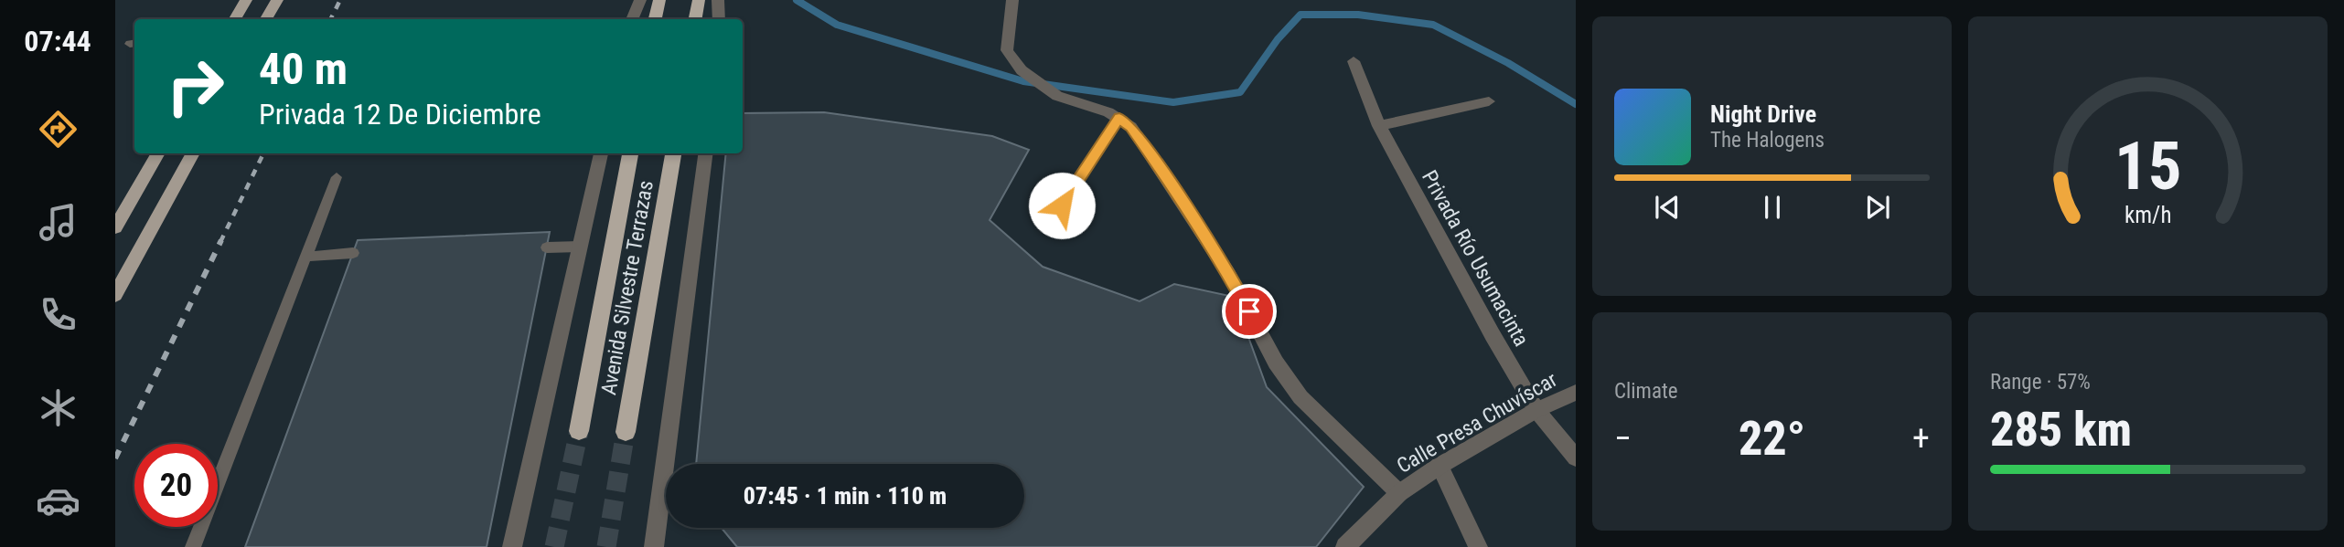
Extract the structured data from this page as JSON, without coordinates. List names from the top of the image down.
{
  "streets": {
    "highway": ["Avenida Silvestre Terrazas"],
    "street": ["Privada Río Usumacinta", "Calle Presa Chuvíscar"]
  },
  "crossings": [
    ["Privada Río Usumacinta", "Calle Presa Chuvíscar"]
  ],
  "page": {
    "tabs": "07:44",
    "turn": ["40 m", "Privada 12 De Diciembre"],
    "song": ["Night Drive", "The Halogens"],
    "tile": [
      "Climate",
      ["Range · 57%", "285 km"]
    ],
    "heat": ["−", "22°", "+"],
    "limit": "20",
    "trip": "07:45 · 1 min · 110 m",
    "gauge": ["15", "km/h"]
  }
}
